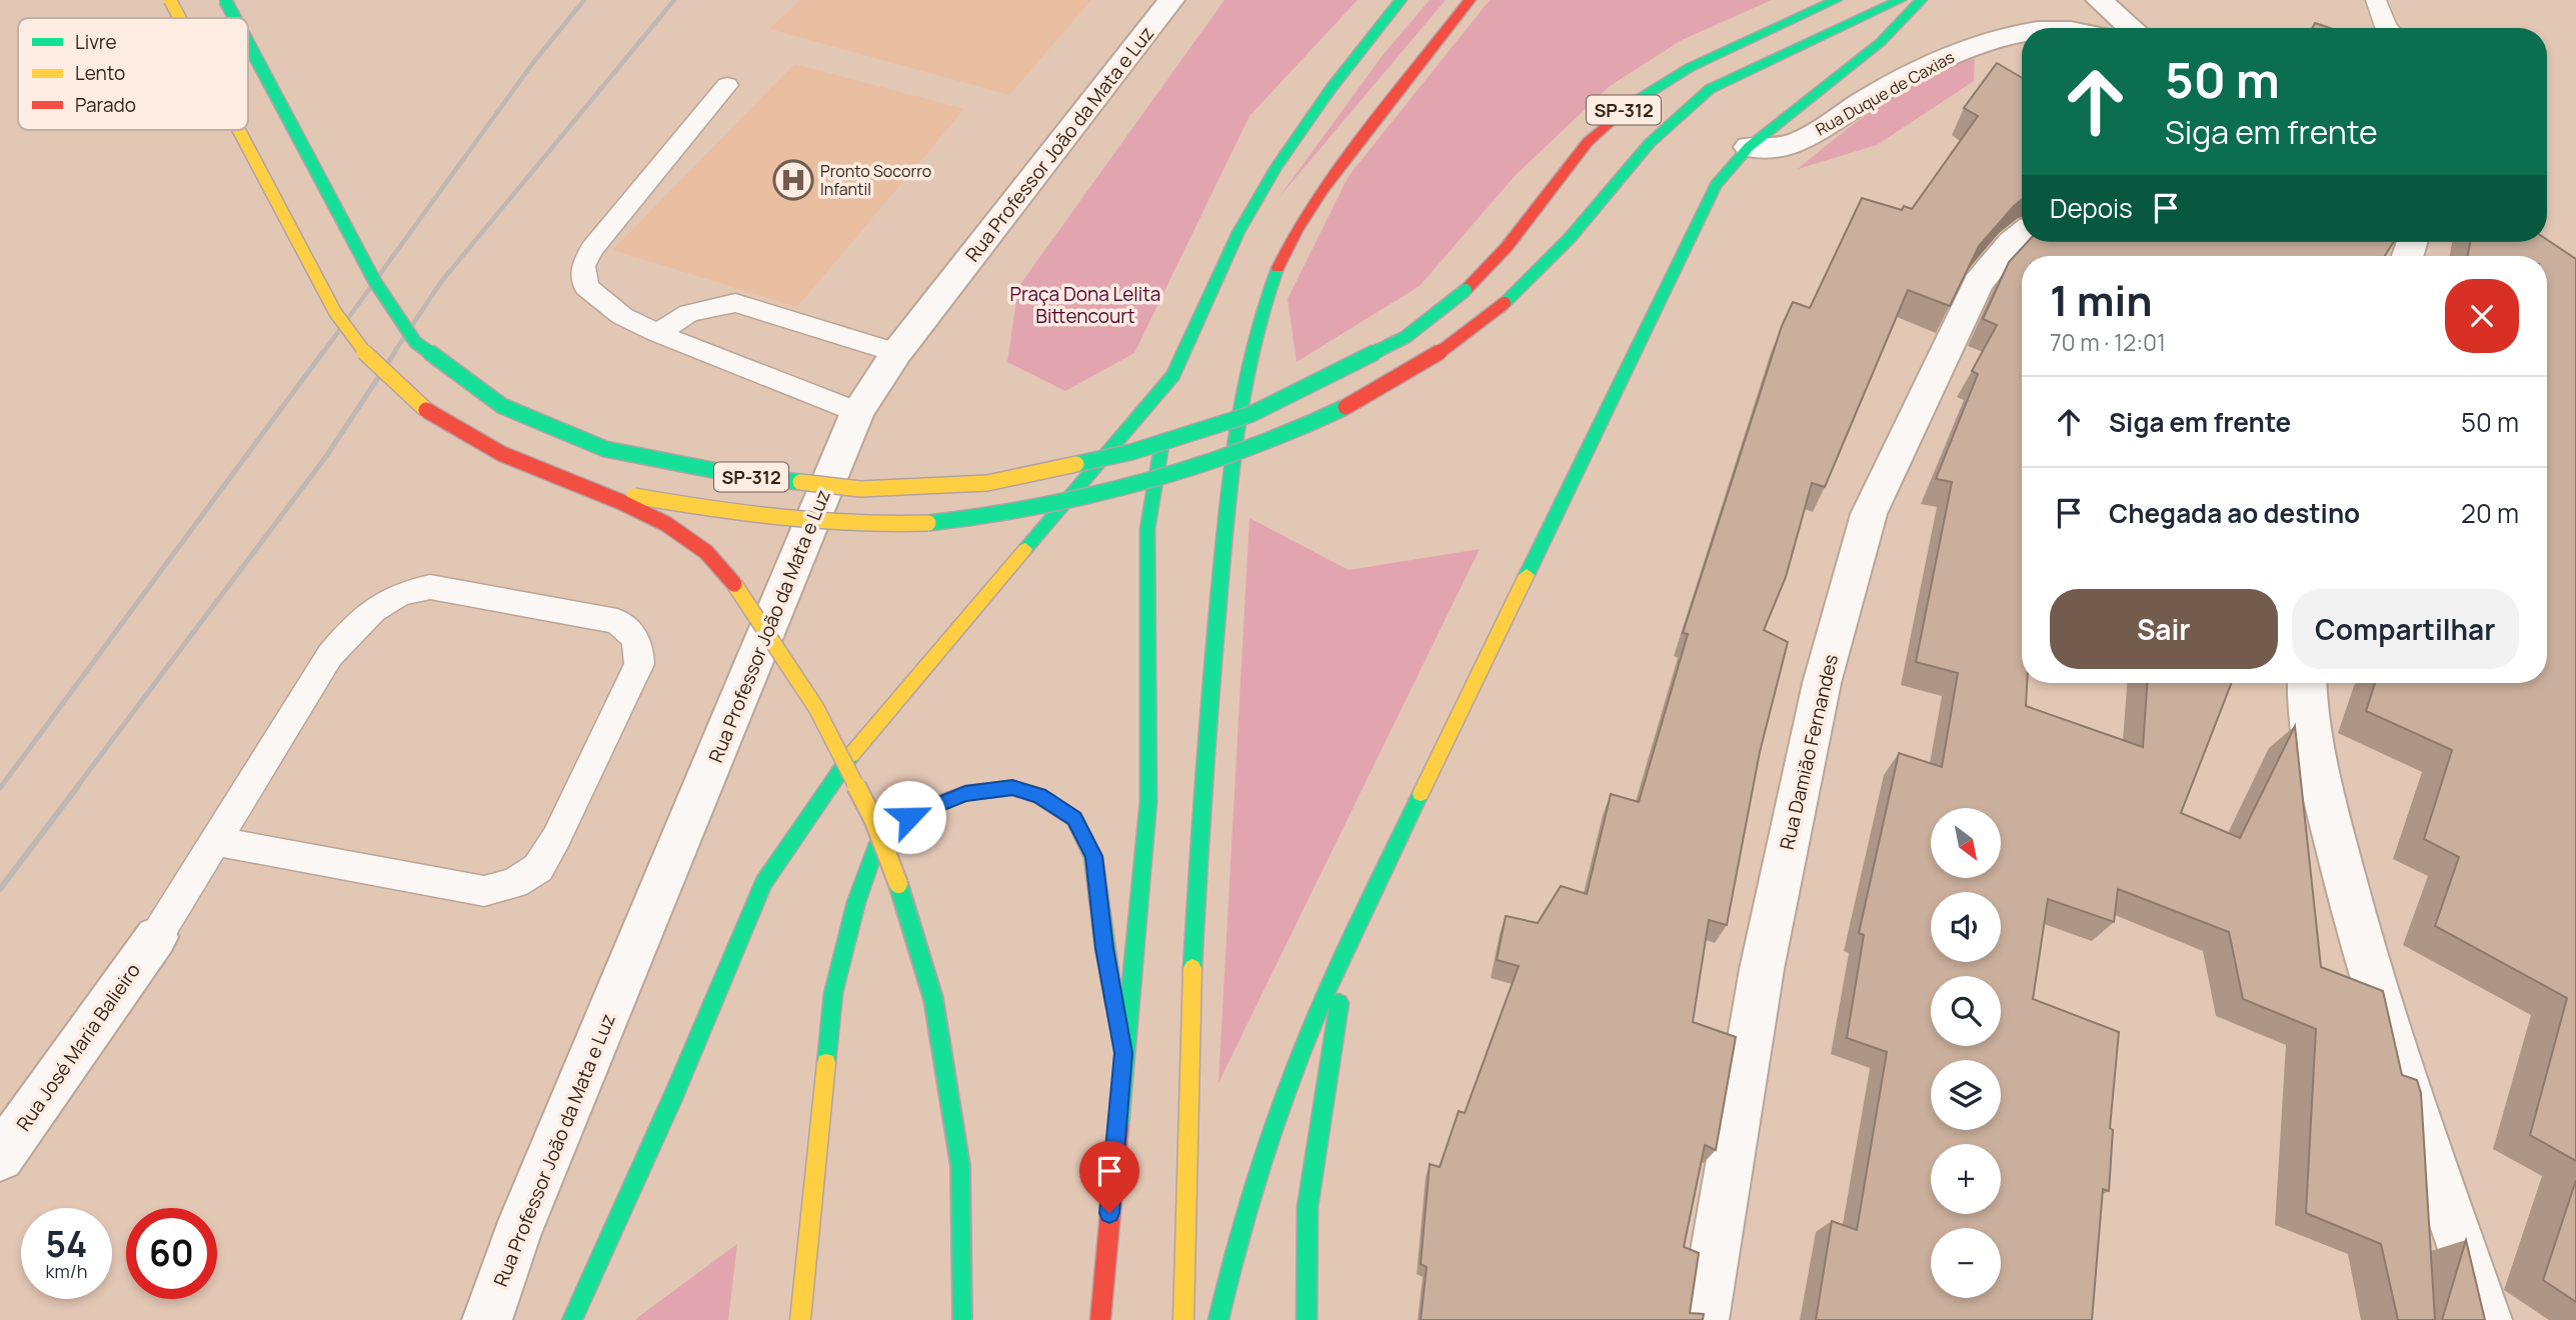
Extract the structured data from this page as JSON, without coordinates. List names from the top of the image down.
{
  "streets": {
    "main road": ["SP-312"],
    "street": [
      "Rua Duque de Caxias",
      "Rua Professor João da Mata e Luz",
      "Rua Damião Fernandes",
      "Rua José Maria Balieiro"
    ]
  },
  "parks": ["Praça Dona Lelita Bittencourt"],
  "places": {
    "hospital": ["Pronto Socorro Infantil"]
  },
  "legend": ["Livre", "Lento", "Parado"],
  "north": "bottom right",
  "page": {
    "turn": ["50 m", "Siga em frente"],
    "then": "Depois",
    "heading": ["1 min", "70 m · 12:01"],
    "list": [
      {
        "name": "Siga em frente",
        "value": "50 m"
      },
      {
        "name": "Chegada ao destino",
        "value": "20 m"
      }
    ],
    "buttons": ["Sair", "Compartilhar"],
    "map_buttons": ["+", "−"],
    "speed": "54 km/h",
    "limit": "60"
  }
}
